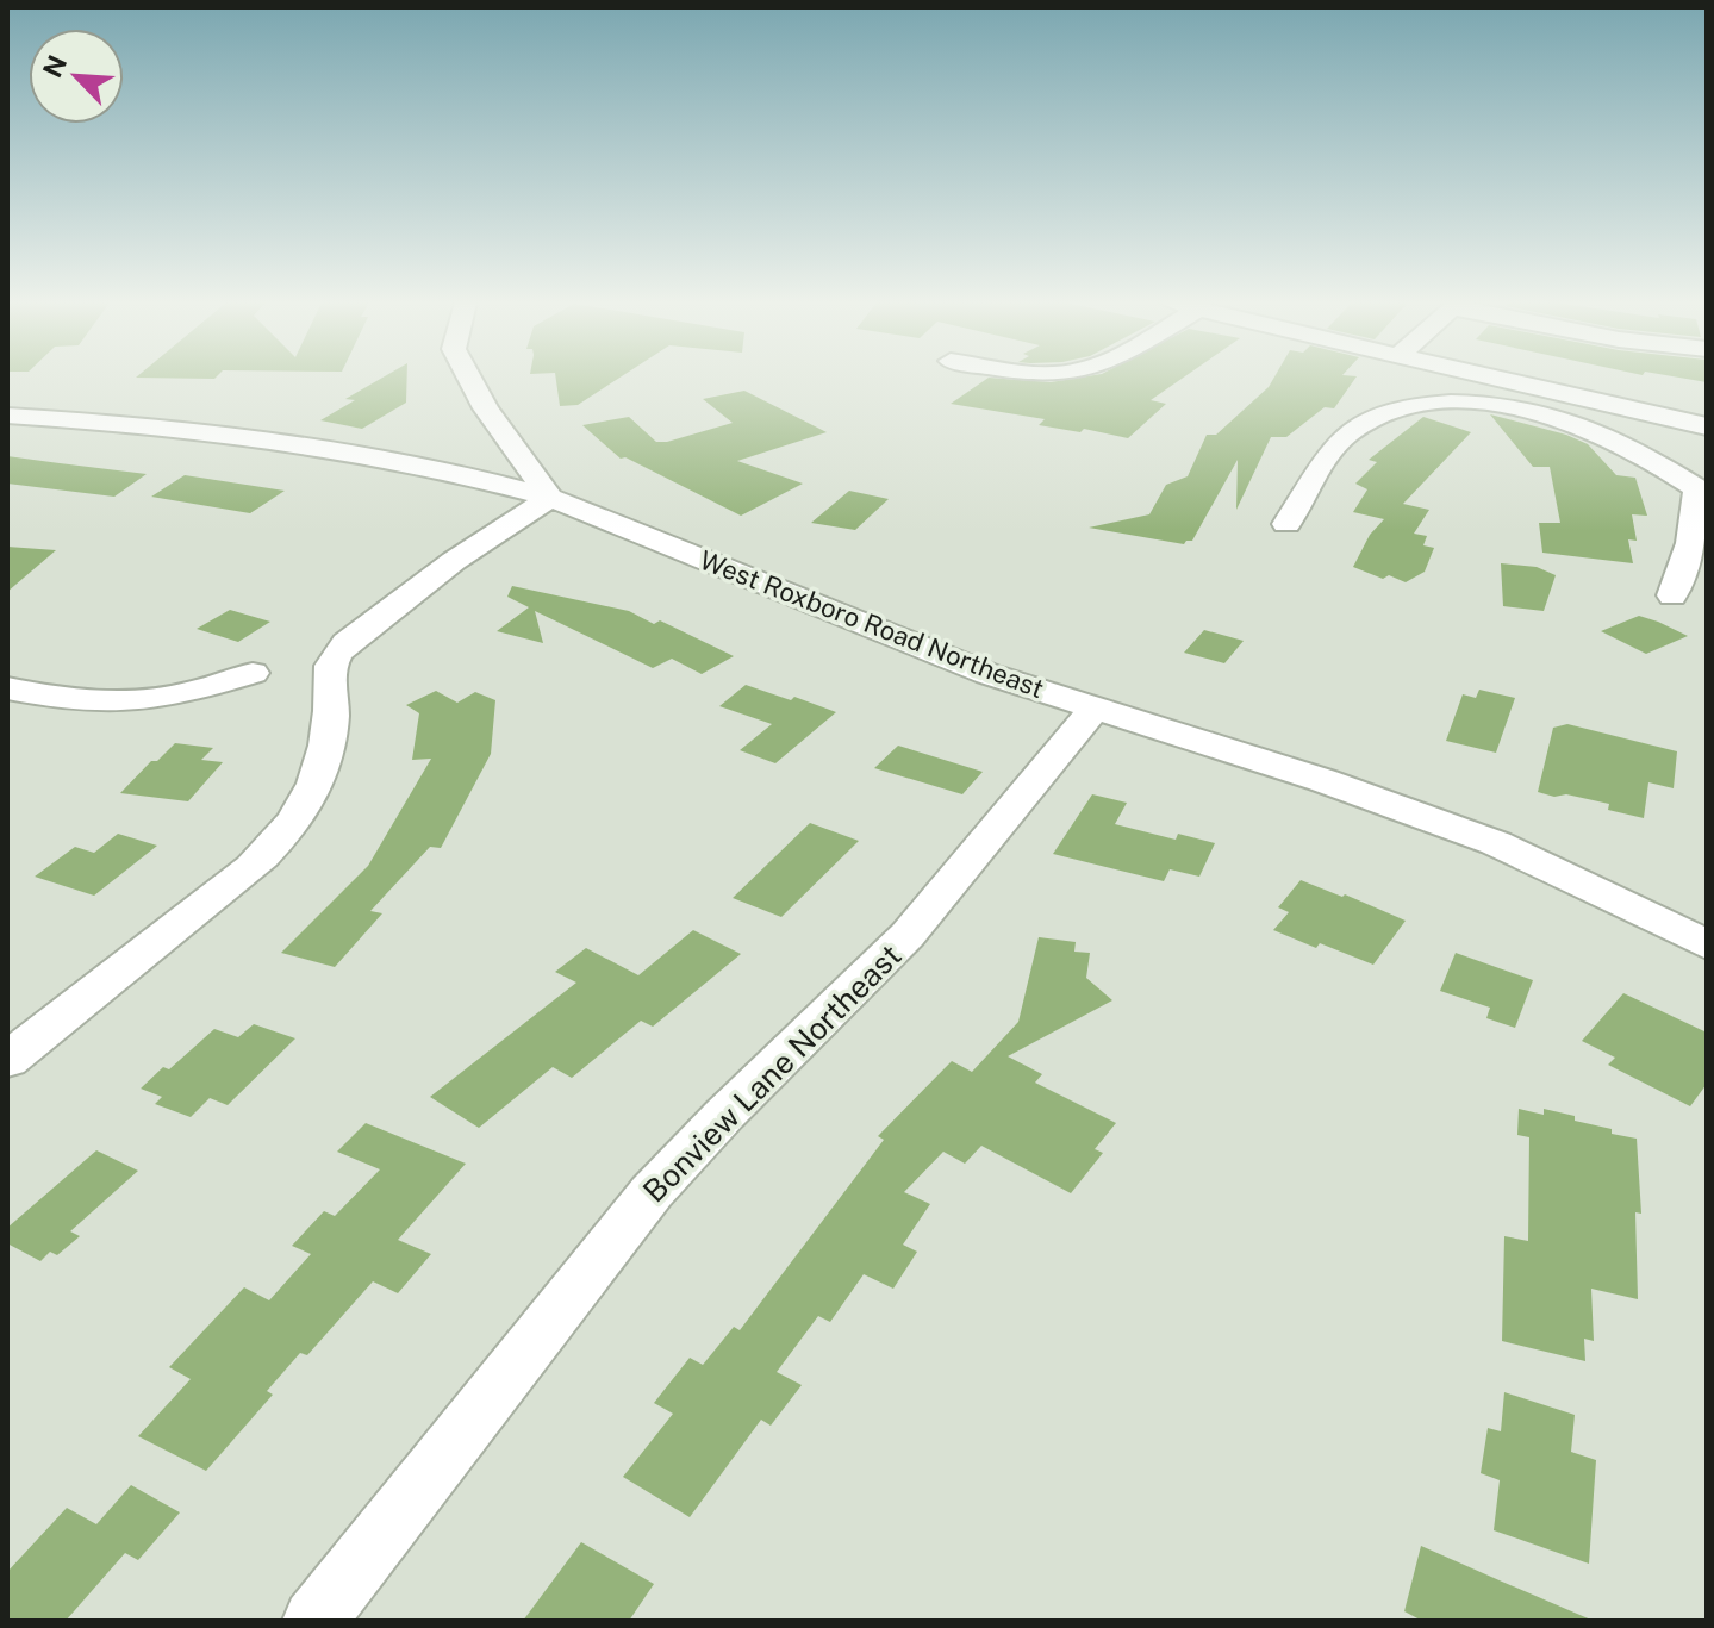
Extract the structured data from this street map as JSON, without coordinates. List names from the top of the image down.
{
  "streets": {
    "street": ["West Roxboro Road Northeast", "Bonview Lane Northeast"]
  },
  "crossings": [
    ["West Roxboro Road Northeast", "Bonview Lane Northeast"]
  ],
  "north": "top left"
}
